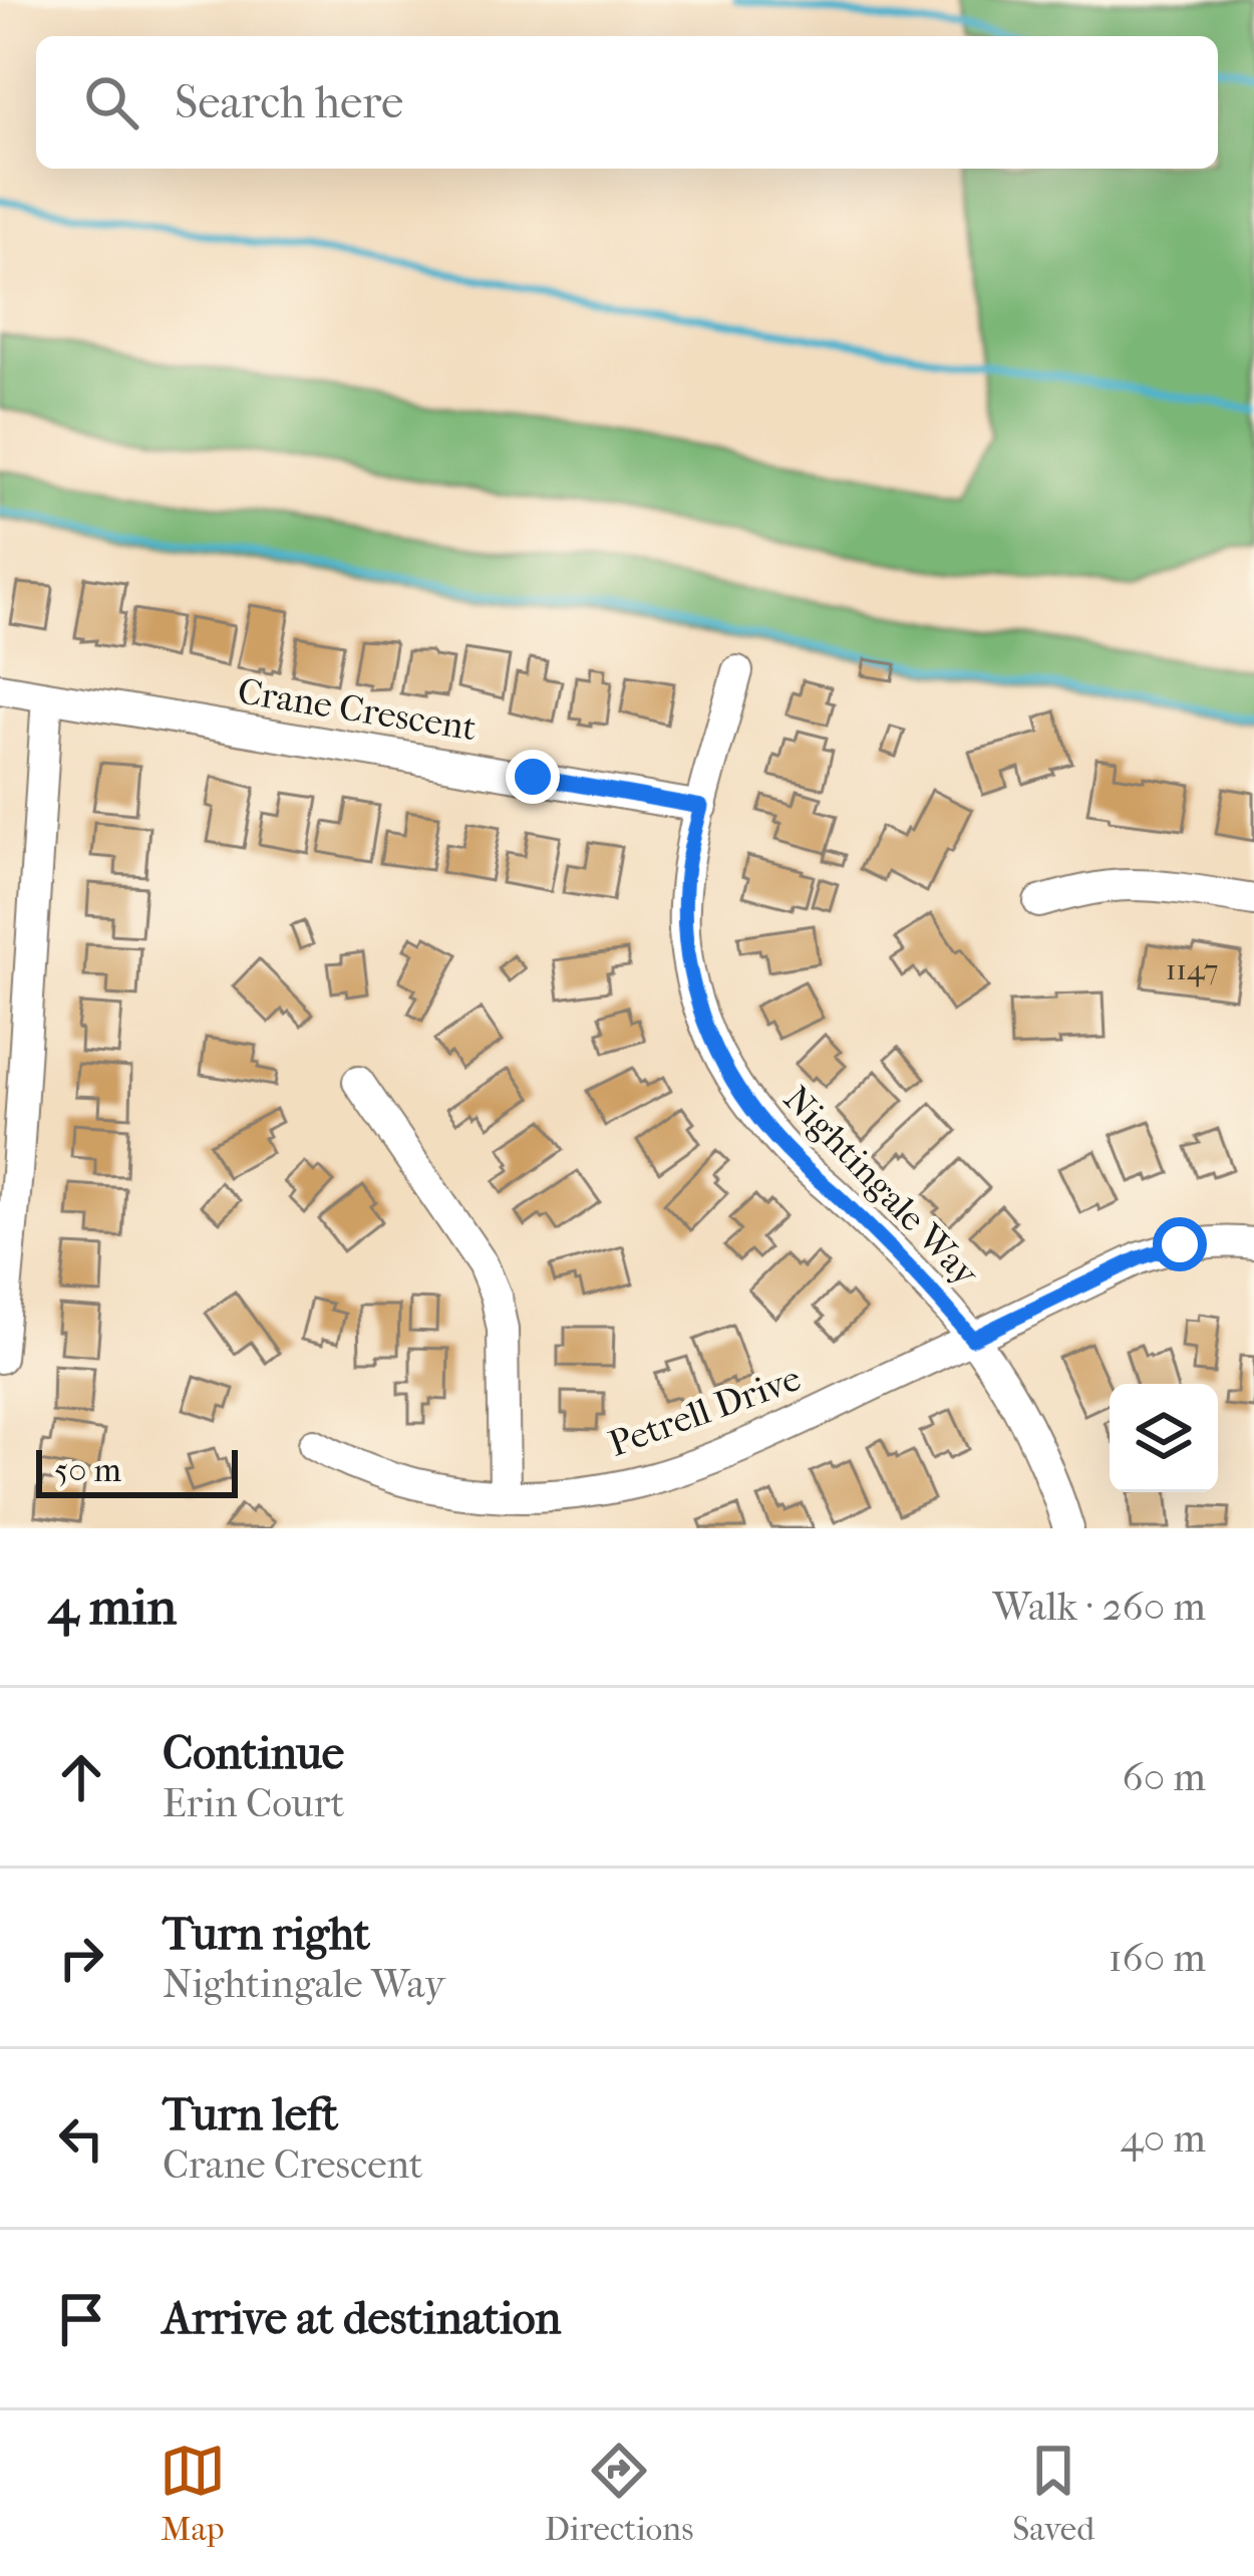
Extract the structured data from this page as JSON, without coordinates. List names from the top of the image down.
{
  "streets": {
    "street": ["Crane Crescent", "Nightingale Way", "Petrell Drive"]
  },
  "crossings": [
    ["Crane Crescent", "Nightingale Way"],
    ["Nightingale Way", "Petrell Drive"]
  ],
  "house_numbers": ["1147"],
  "scale_bar": "50 m",
  "page": {
    "search": "Search here",
    "scale": "50 m",
    "heading": ["4 min", "Walk · 260 m"],
    "list": [
      ["Continue", "Erin Court", "60 m"],
      ["Turn right", "Nightingale Way", "160 m"],
      ["Turn left", "Crane Crescent", "40 m"],
      "Arrive at destination"
    ],
    "nav": ["Map", "Directions", "Saved"]
  }
}
